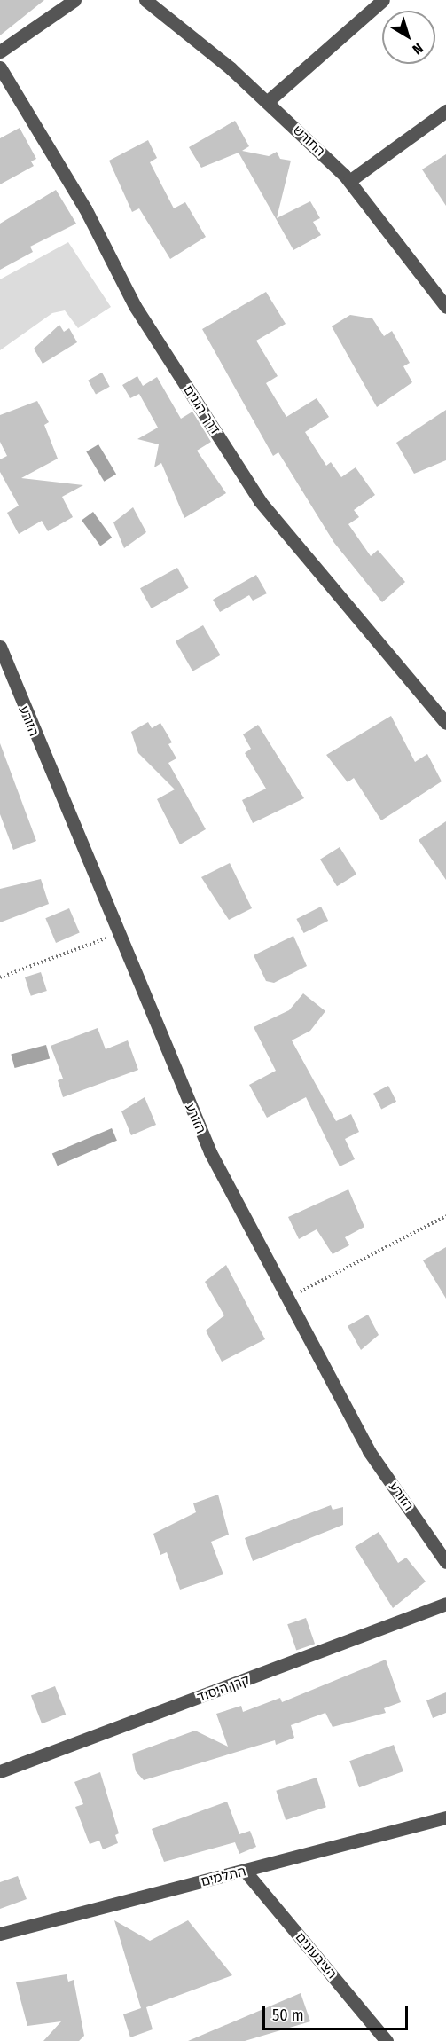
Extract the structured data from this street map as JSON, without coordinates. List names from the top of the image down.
{
  "streets": {
    "street": [
      "החורש",
      "דרך הגנים",
      "הזורע",
      "קרן היסוד",
      "התלמים",
      "הציבעונים"
    ]
  },
  "crossings": [
    ["התלמים", "הציבעונים"]
  ],
  "scale_bar": "50 m",
  "north": "bottom right"
}
